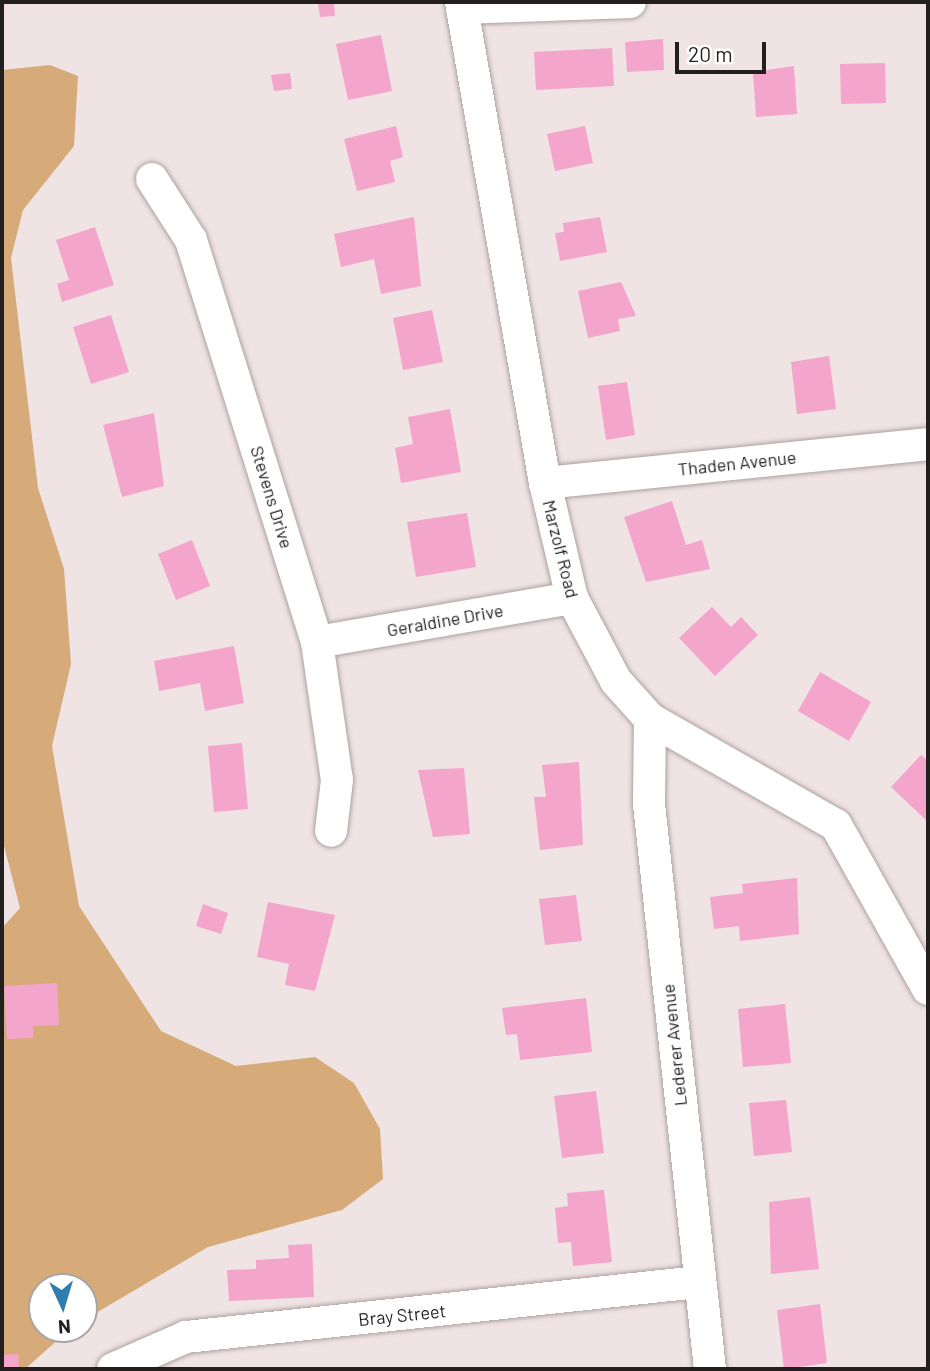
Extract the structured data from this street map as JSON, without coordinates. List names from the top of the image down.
{
  "streets": {
    "street": [
      "Thaden Avenue",
      "Stevens Drive",
      "Marzolf Road",
      "Geraldine Drive",
      "Lederer Avenue",
      "Bray Street"
    ]
  },
  "crossings": [
    ["Thaden Avenue", "Marzolf Road"],
    ["Stevens Drive", "Geraldine Drive"],
    ["Marzolf Road", "Geraldine Drive"],
    ["Marzolf Road", "Lederer Avenue"],
    ["Lederer Avenue", "Bray Street"]
  ],
  "scale_bar": "20 m",
  "north": "bottom"
}
